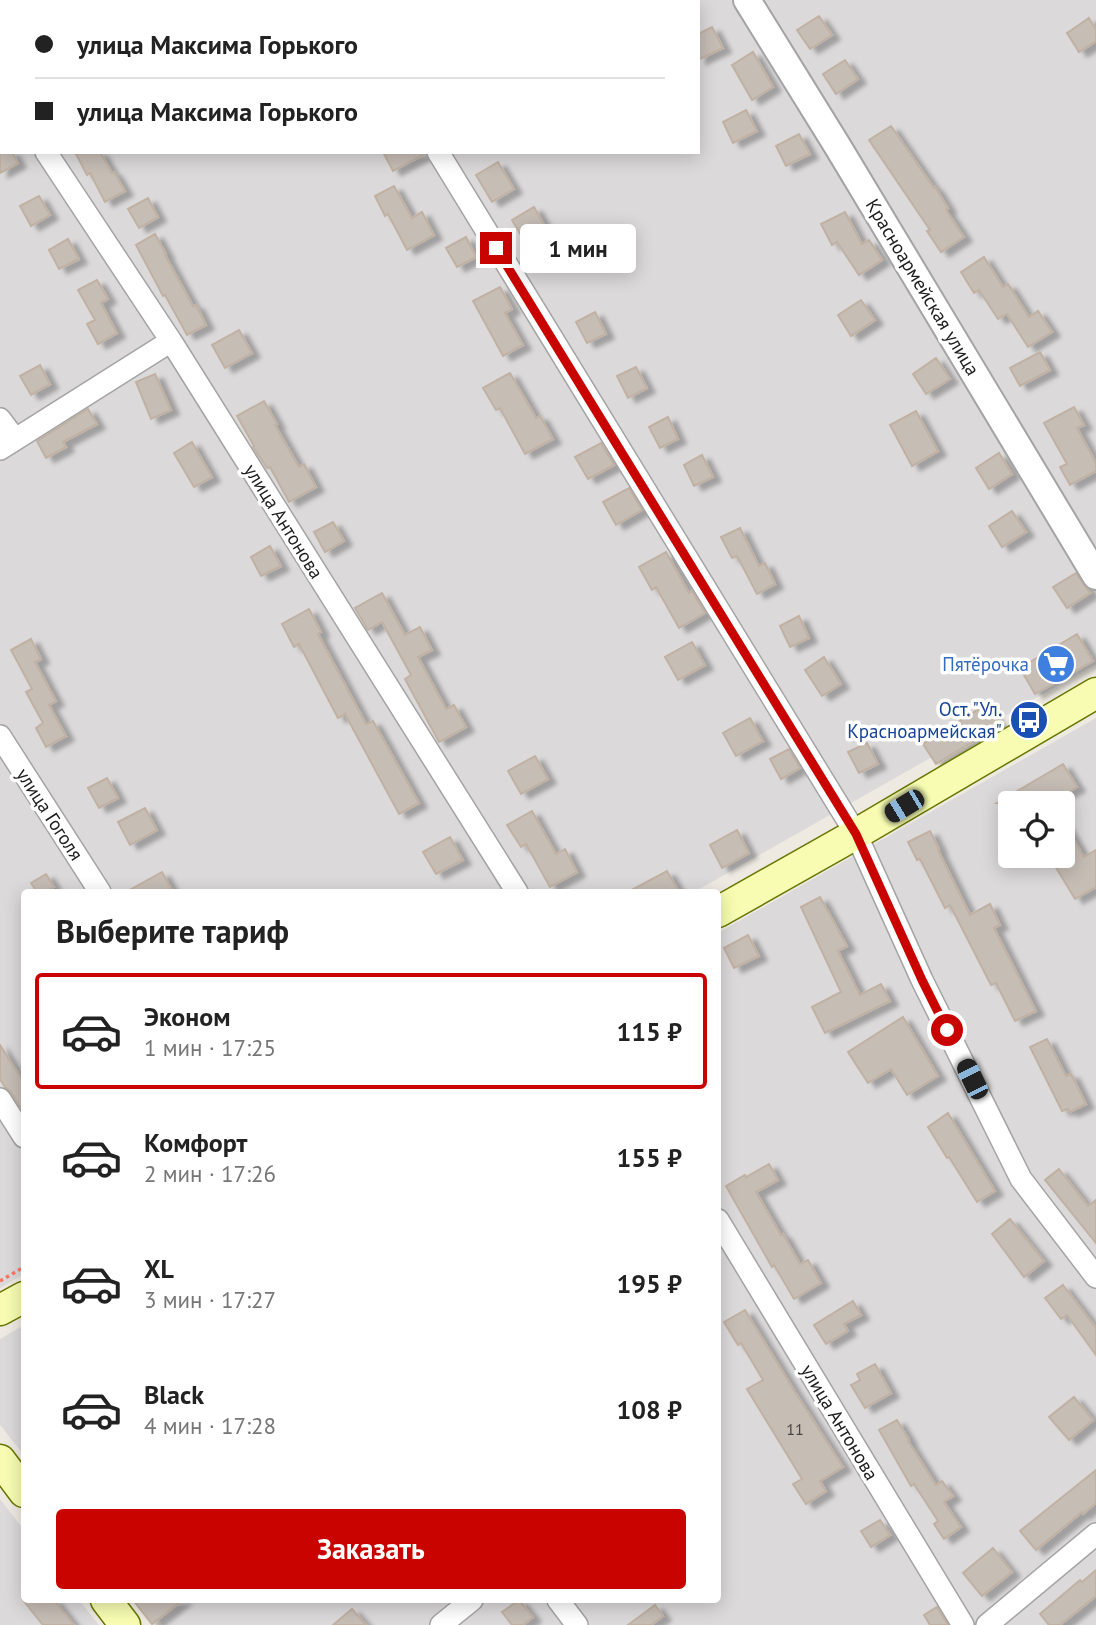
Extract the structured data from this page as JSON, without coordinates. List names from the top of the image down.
{
  "streets": {
    "street": ["Красноармейская улица", "улица Антонова", "улица Гоголя"]
  },
  "places": {
    "supermarket": ["Пятёрочка"],
    "bus stop": ["Ост. \"Ул. Красноармейская\""]
  },
  "house_numbers": ["11"],
  "page": {
    "banner": ["улица Максима Горького", "улица Максима Горького"],
    "bubble": "1 мин",
    "heading": "Выберите тариф",
    "list": [
      {
        "name": "Эконом",
        "note": "1 мин · 17:25",
        "value": "115 ₽"
      },
      {
        "name": "Комфорт",
        "note": "2 мин · 17:26",
        "value": "155 ₽"
      },
      {
        "name": "XL",
        "note": "3 мин · 17:27",
        "value": "195 ₽"
      },
      {
        "name": "Black",
        "note": "4 мин · 17:28",
        "value": "108 ₽"
      }
    ],
    "buttons": "Заказать"
  }
}
